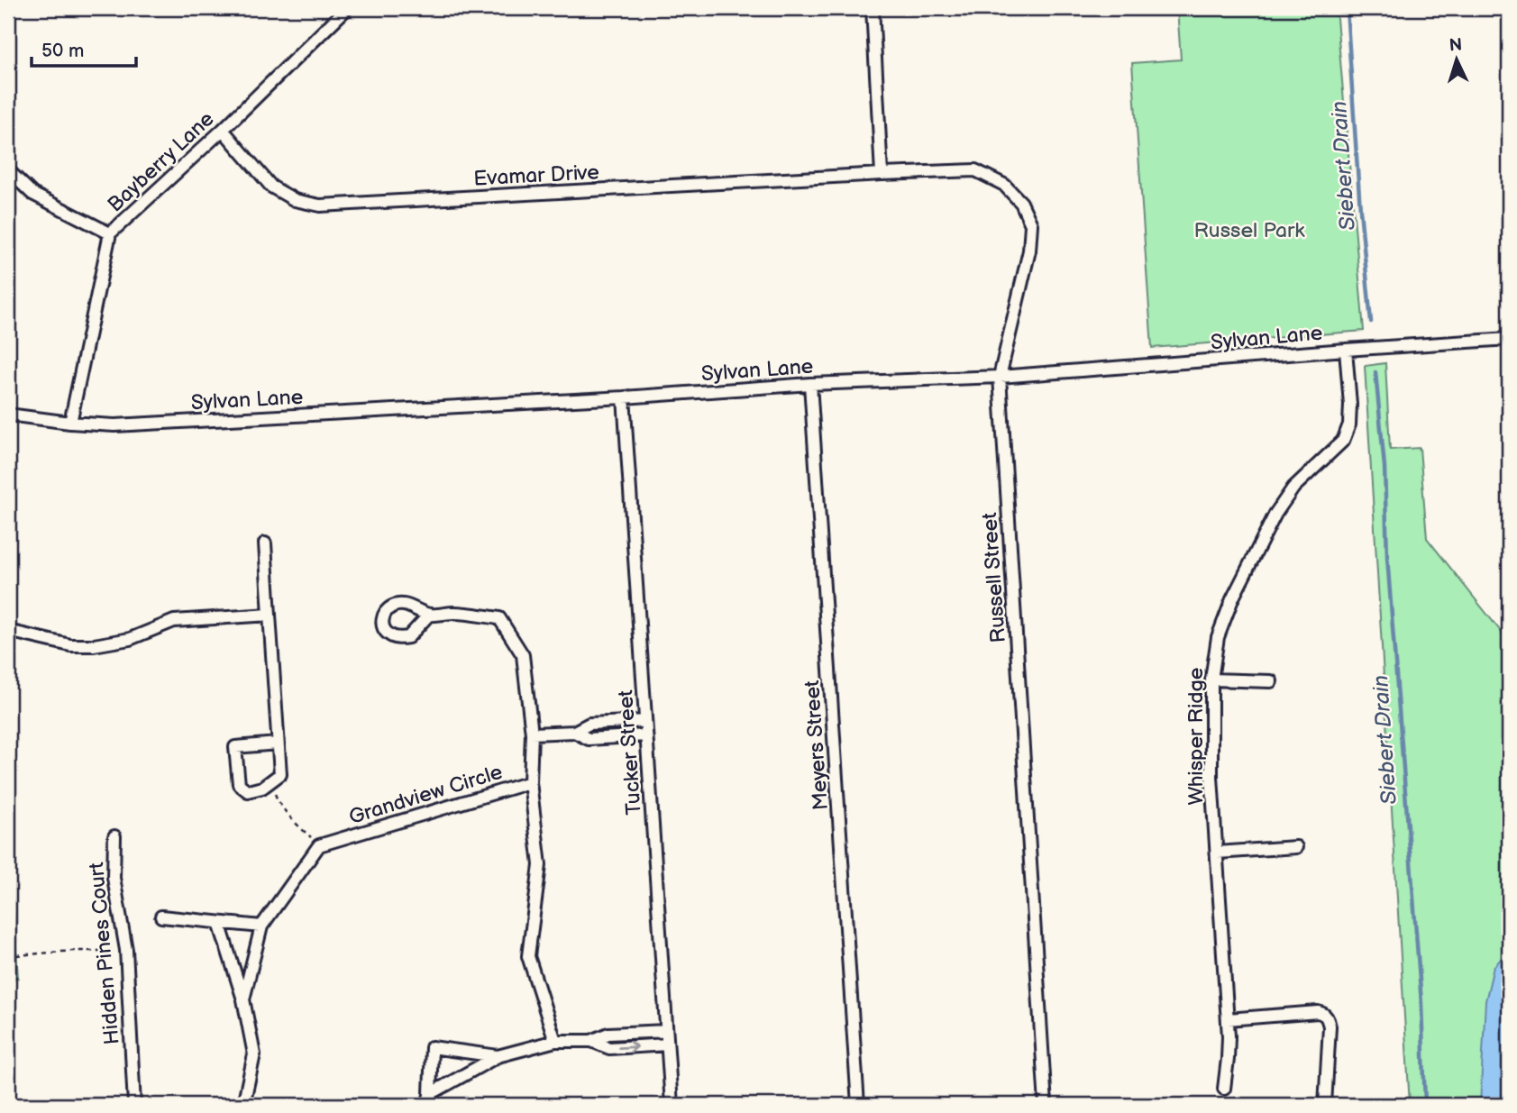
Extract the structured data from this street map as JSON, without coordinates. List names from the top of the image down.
{
  "streets": {
    "street": [
      "Bayberry Lane",
      "Evamar Drive",
      "Sylvan Lane",
      "Russell Street",
      "Whisper Ridge",
      "Meyers Street",
      "Tucker Street",
      "Grandview Circle",
      "Hidden Pines Court"
    ]
  },
  "crossings": [
    ["Bayberry Lane", "Evamar Drive"],
    ["Bayberry Lane", "Sylvan Lane"],
    ["Evamar Drive", "Russell Street"],
    ["Sylvan Lane", "Russell Street"],
    ["Sylvan Lane", "Whisper Ridge"],
    ["Sylvan Lane", "Meyers Street"],
    ["Sylvan Lane", "Tucker Street"]
  ],
  "water": ["Siebert Drain"],
  "parks": ["Russel Park"],
  "scale_bar": "50 m",
  "north": "top"
}
